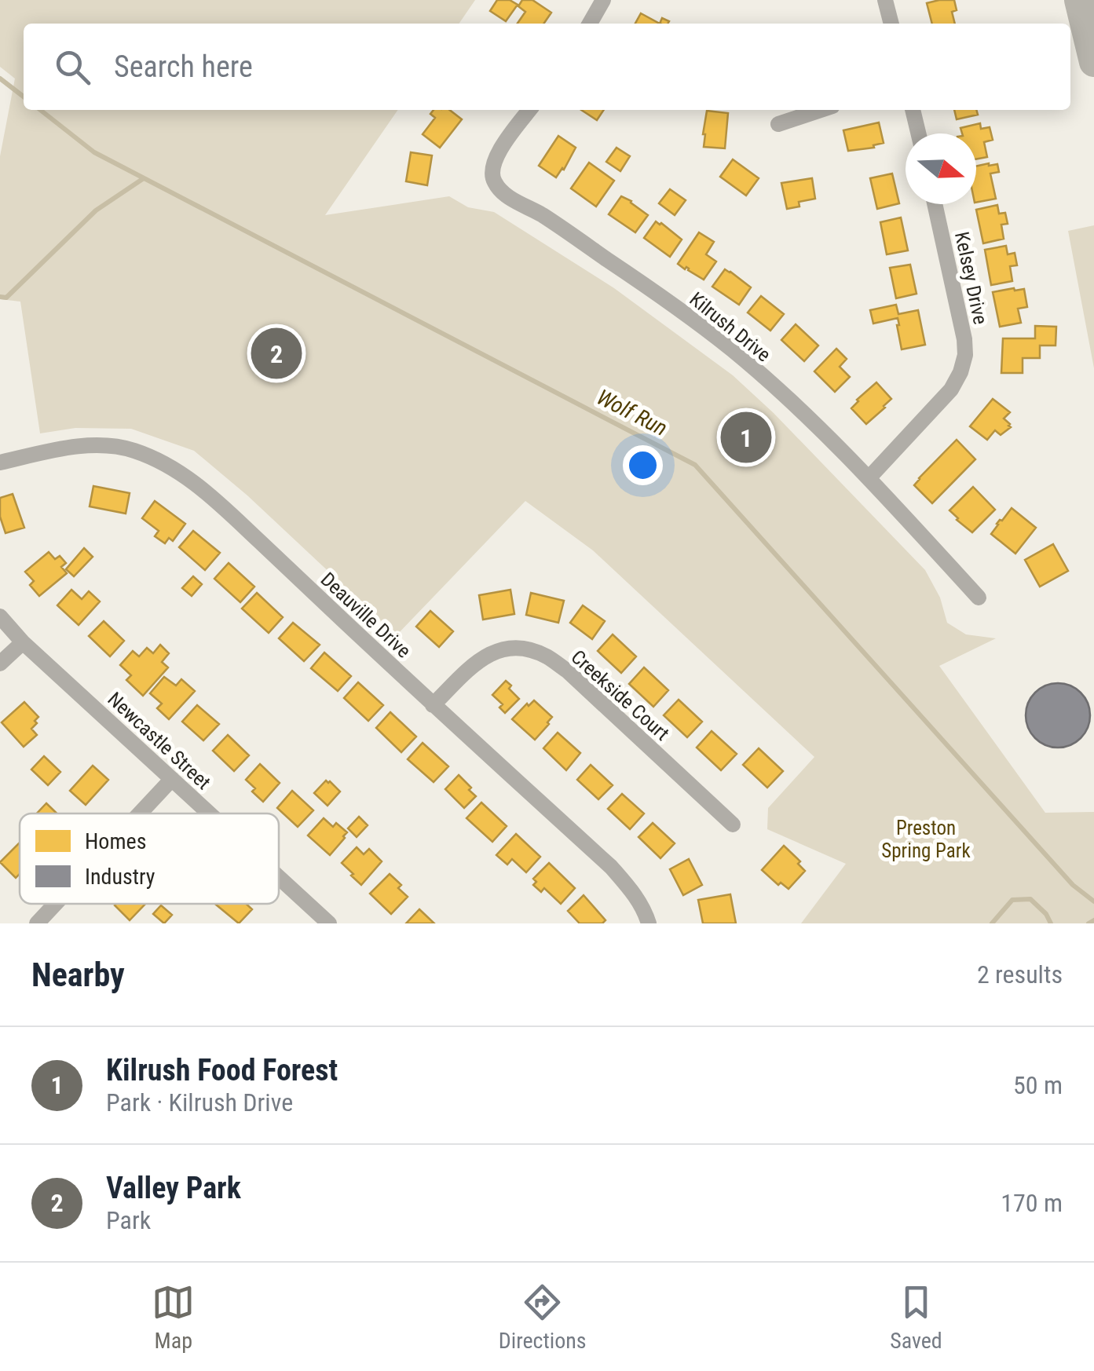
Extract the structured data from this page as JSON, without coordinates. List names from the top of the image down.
{
  "streets": {
    "street": [
      "Kelsey Drive",
      "Kilrush Drive",
      "Deauville Drive",
      "Creekside Court",
      "Newcastle Street"
    ]
  },
  "crossings": [
    ["Kelsey Drive", "Kilrush Drive"],
    ["Deauville Drive", "Creekside Court"]
  ],
  "water": ["Wolf Run"],
  "parks": ["Preston Spring Park"],
  "legend": ["Homes", "Industry"],
  "north": "right",
  "page": {
    "search": "Search here",
    "pins": ["2", "1"],
    "heading": ["Nearby", "2 results"],
    "list": [
      {
        "mark": "1",
        "name": "Kilrush Food Forest",
        "note": "Park · Kilrush Drive",
        "value": "50 m"
      },
      {
        "mark": "2",
        "name": "Valley Park",
        "note": "Park",
        "value": "170 m"
      }
    ],
    "nav": ["Map", "Directions", "Saved"]
  }
}
